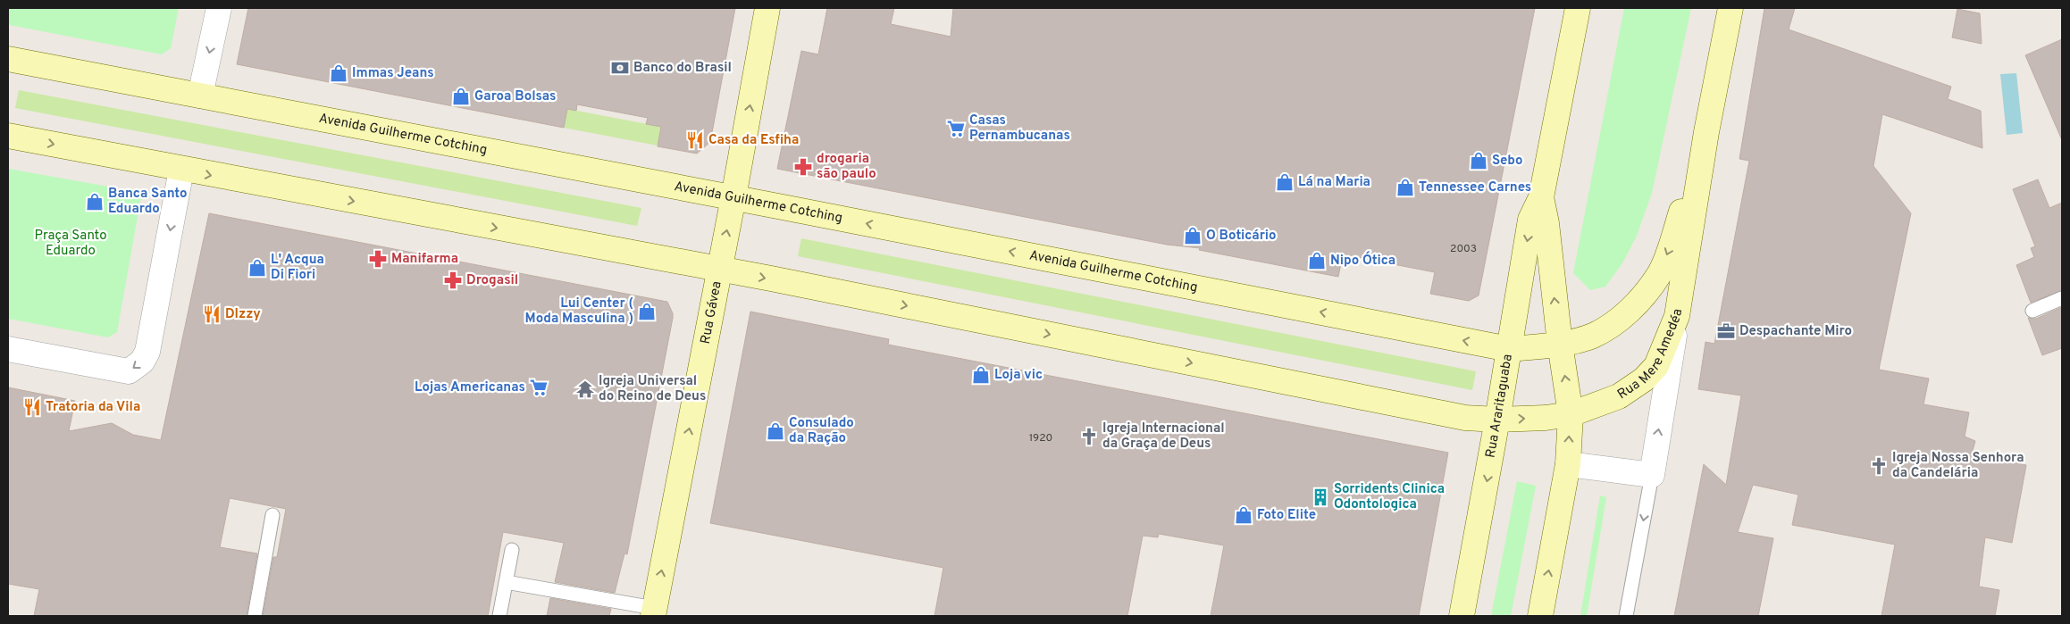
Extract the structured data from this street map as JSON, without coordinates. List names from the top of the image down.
{
  "streets": {
    "main road": [
      "Avenida Guilherme Cotching",
      "Rua Gávea",
      "Rua Mere Amedéa",
      "Rua Araritaguaba"
    ]
  },
  "crossings": [
    ["Avenida Guilherme Cotching", "Rua Gávea"],
    ["Avenida Guilherme Cotching", "Rua Mere Amedéa"],
    ["Avenida Guilherme Cotching", "Rua Araritaguaba"],
    ["Rua Mere Amedéa", "Rua Araritaguaba"]
  ],
  "one_way": ["Rua Gávea"],
  "parks": ["Praça Santo Eduardo"],
  "places": {
    "bank": ["Banco do Brasil"],
    "shop": [
      "Immas Jeans",
      "Garoa Bolsas",
      "Sebo",
      "Lá na Maria",
      "Tennessee Carnes",
      "Banca Santo Eduardo",
      "O Boticário",
      "Nipo Ótica",
      "L' Acqua Di Fiori",
      "Lui Center ( Moda Masculina )",
      "Loja vic",
      "Consulado da Ração",
      "Foto Elite"
    ],
    "supermarket": ["Casas Pernambucanas", "Lojas Americanas"],
    "restaurant": ["Casa da Esfiha", "DIzzy", "Tratoria da Vila"],
    "pharmacy": ["drogaria são paulo", "Manifarma", "Drogasil"],
    "office": ["Despachante Miro"],
    "temple": ["Igreja Universal do Reino de Deus"],
    "church": ["Igreja Internacional da Graça de Deus", "Igreja Nossa Senhora da Candelária"],
    "building": ["Sorridents Clinica Odontologica"]
  },
  "house_numbers": ["2003", "1920"]
}
